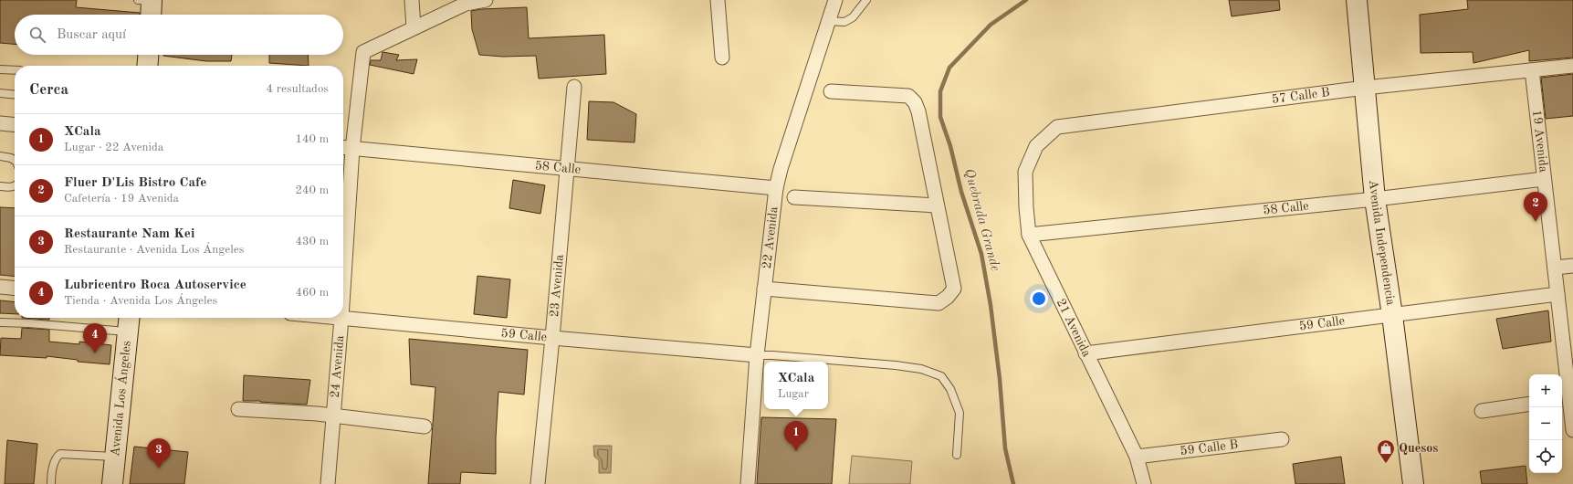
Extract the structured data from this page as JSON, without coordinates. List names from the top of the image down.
{
  "streets": {
    "street": [
      "57 Calle B",
      "19 Avenida",
      "58 Calle",
      "22 Avenida",
      "Avenida Independencia",
      "23 Avenida",
      "59 Calle",
      "21 Avenida",
      "24 Avenida",
      "Avenida Los Ángeles",
      "59 Calle B"
    ]
  },
  "crossings": [
    ["57 Calle B", "19 Avenida"],
    ["57 Calle B", "Avenida Independencia"],
    ["57 Calle B", "21 Avenida"],
    ["19 Avenida", "58 Calle"],
    ["19 Avenida", "59 Calle"],
    ["58 Calle", "22 Avenida"],
    ["58 Calle", "Avenida Independencia"],
    ["58 Calle", "23 Avenida"],
    ["58 Calle", "21 Avenida"],
    ["58 Calle", "24 Avenida"],
    ["22 Avenida", "59 Calle"],
    ["Avenida Independencia", "59 Calle"],
    ["23 Avenida", "59 Calle"],
    ["59 Calle", "21 Avenida"],
    ["59 Calle", "24 Avenida"],
    ["21 Avenida", "59 Calle B"]
  ],
  "water": ["Quebrada Grande"],
  "places": {
    "shop": ["Quesos"]
  },
  "page": {
    "search": "Buscar aquí",
    "heading": ["Cerca", "4 resultados"],
    "list": [
      {
        "mark": "1",
        "name": "XCala",
        "note": "Lugar · 22 Avenida",
        "value": "140 m"
      },
      {
        "mark": "2",
        "name": "Fluer D'Lis Bistro Cafe",
        "note": "Cafetería · 19 Avenida",
        "value": "240 m"
      },
      {
        "mark": "3",
        "name": "Restaurante Nam Kei",
        "note": "Restaurante · Avenida Los Ángeles",
        "value": "430 m"
      },
      {
        "mark": "4",
        "name": "Lubricentro Roca Autoservice",
        "note": "Tienda · Avenida Los Ángeles",
        "value": "460 m"
      }
    ],
    "pins": [
      "2",
      "4",
      "1",
      "3"
    ],
    "popup": ["XCala", "Lugar"],
    "map_buttons": ["+", "−"]
  }
}
